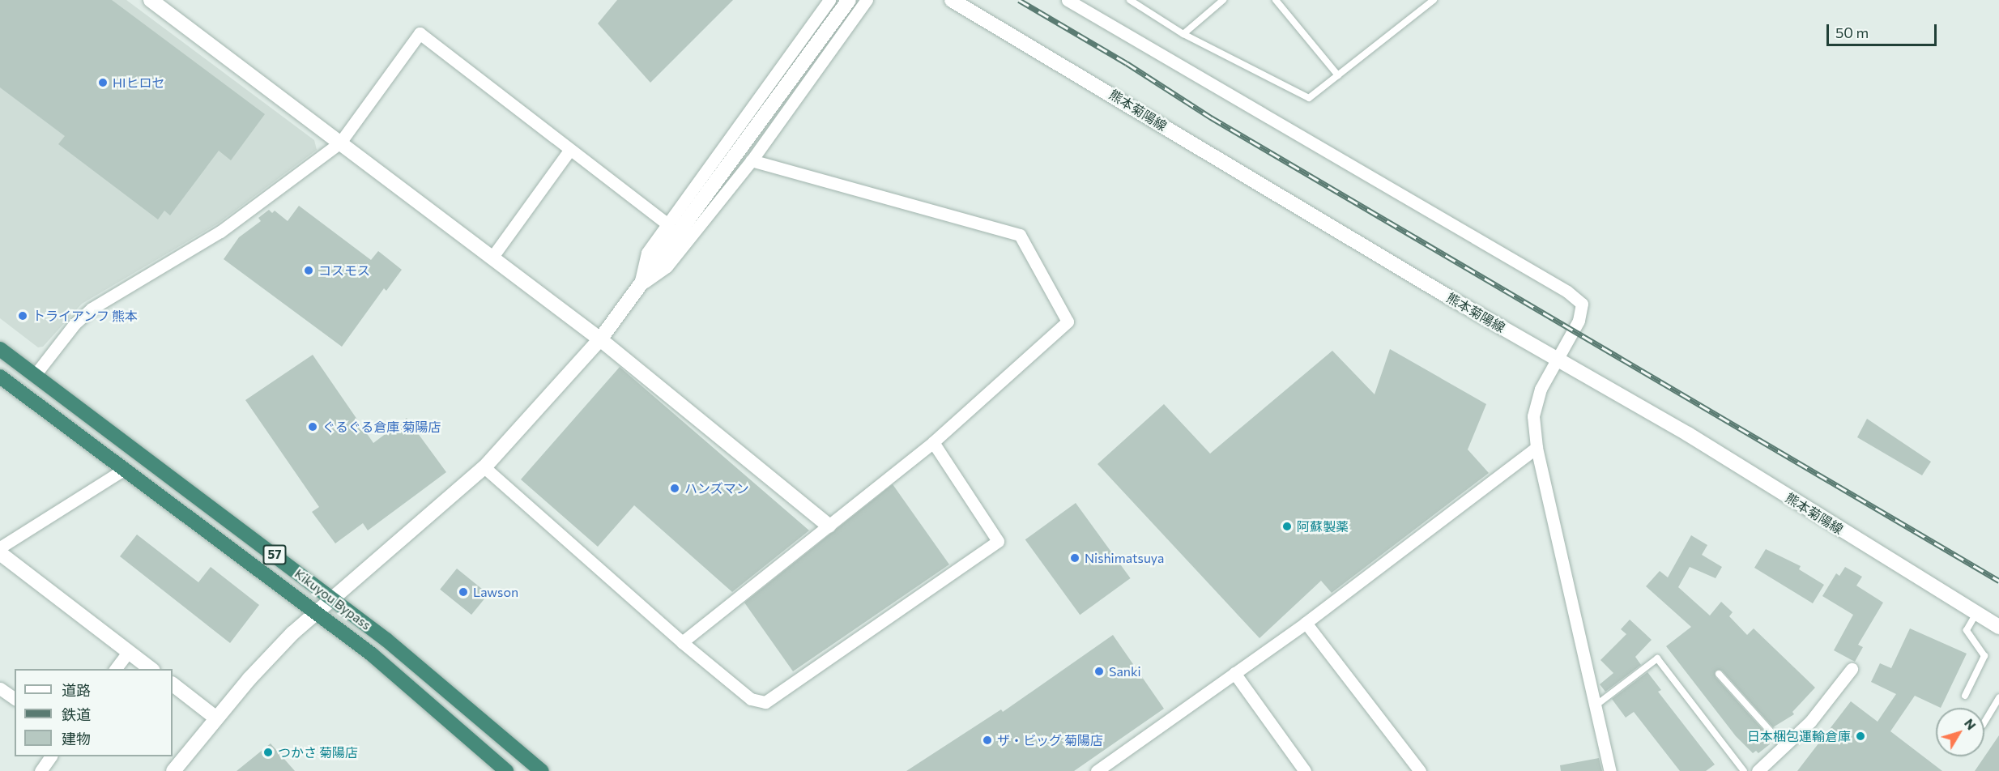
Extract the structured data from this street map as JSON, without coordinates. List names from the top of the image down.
{
  "streets": {
    "highway": ["57", "Kikuyou Bypass"],
    "street": ["熊本菊陽線"]
  },
  "places": [
    "HIヒロセ",
    "コスモス",
    "トライアンフ 熊本",
    "ぐるぐる倉庫 菊陽店",
    "ハンズマン",
    "阿蘇製薬",
    "Nishimatsuya",
    "Lawson",
    "Sanki",
    "日本梱包運輸倉庫",
    "ザ・ビッグ 菊陽店",
    "つかさ 菊陽店"
  ],
  "legend": ["道路", "鉄道", "建物"],
  "scale_bar": "50 m",
  "north": "top right"
}
